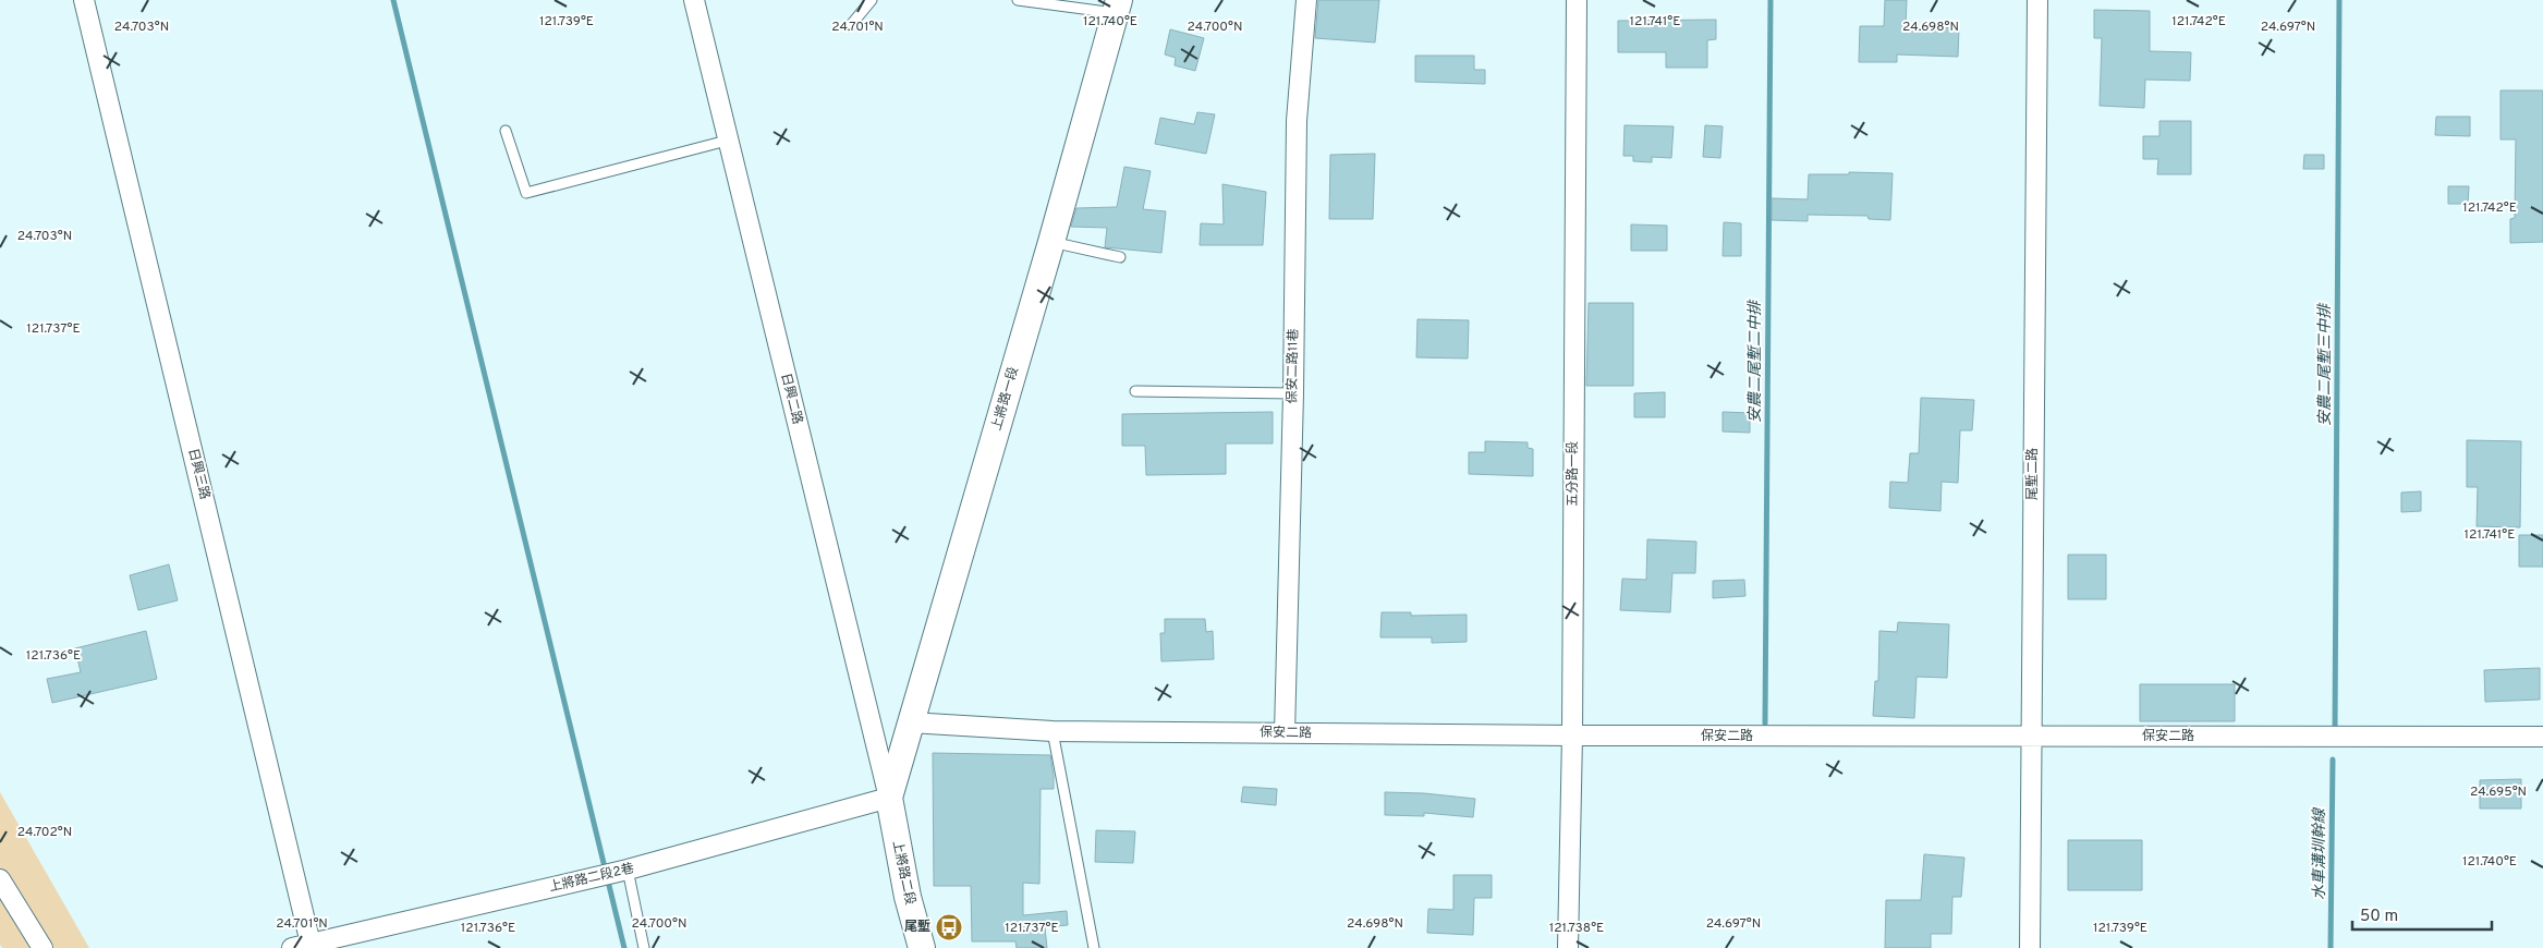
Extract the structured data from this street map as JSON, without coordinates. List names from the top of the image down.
{
  "streets": {
    "main road": ["上將路一段", "上將路二段"],
    "street": [
      "保安二路11巷",
      "日興二路",
      "日興三路",
      "五分路一段",
      "尾塹二路",
      "保安二路",
      "上將路二段2巷"
    ]
  },
  "crossings": [
    ["保安二路11巷", "保安二路"],
    ["日興二路", "上將路一段"],
    ["日興二路", "上將路二段"],
    ["日興二路", "上將路二段2巷"],
    ["上將路一段", "保安二路"],
    ["上將路一段", "上將路二段"],
    ["上將路一段", "上將路二段2巷"],
    ["日興三路", "上將路二段2巷"],
    ["五分路一段", "保安二路"],
    ["尾塹二路", "保安二路"],
    ["上將路二段", "上將路二段2巷"]
  ],
  "water": ["安農二尾塹二中排", "安農二尾塹三中排", "水車溝圳幹線"],
  "places": {
    "bus stop": ["尾塹"]
  },
  "scale_bar": "50 m",
  "coordinates": [
    "121.739°E",
    "121.740°E",
    "121.741°E",
    "121.742°E",
    "24.703°N",
    "24.701°N",
    "24.700°N",
    "24.698°N",
    "24.697°N",
    "121.737°E",
    "121.736°E",
    "24.695°N",
    "24.702°N",
    "121.738°E"
  ]
}
